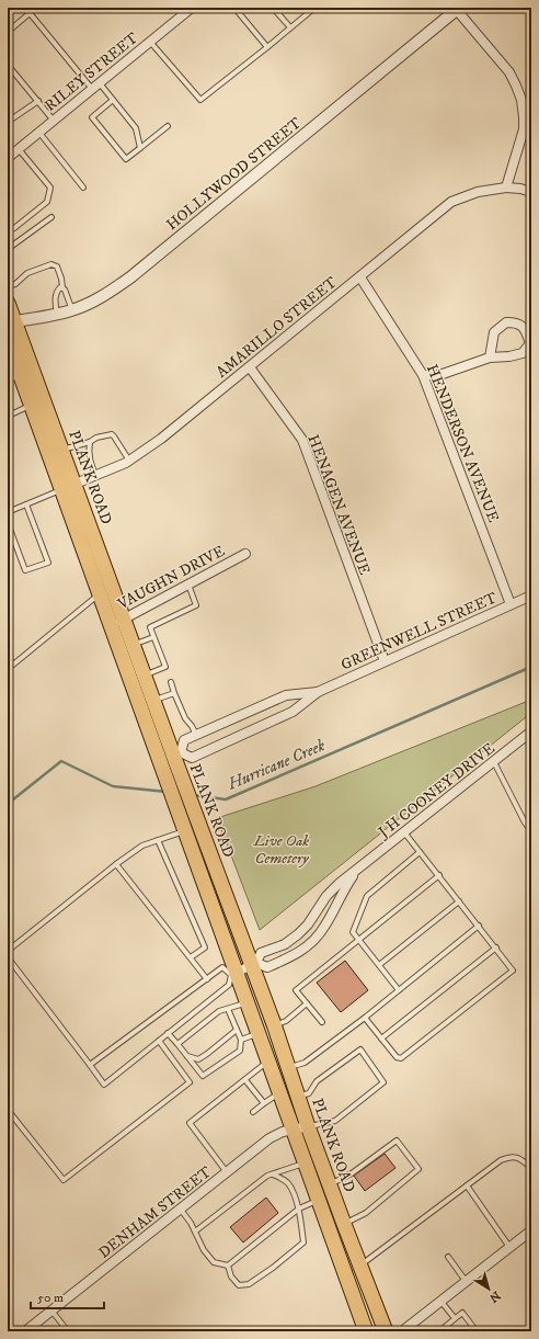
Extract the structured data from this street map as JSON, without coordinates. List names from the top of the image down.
{
  "streets": {
    "main road": ["PLANK ROAD"],
    "street": [
      "RILEY STREET",
      "HOLLYWOOD STREET",
      "AMARILLO STREET",
      "HENDERSON AVENUE",
      "HENAGEN AVENUE",
      "VAUGHN DRIVE",
      "GREENWELL STREET",
      "J H COONEY DRIVE",
      "DENHAM STREET"
    ]
  },
  "crossings": [
    ["HOLLYWOOD STREET", "PLANK ROAD"],
    ["AMARILLO STREET", "HENDERSON AVENUE"],
    ["AMARILLO STREET", "PLANK ROAD"],
    ["AMARILLO STREET", "HENAGEN AVENUE"],
    ["HENDERSON AVENUE", "GREENWELL STREET"],
    ["PLANK ROAD", "VAUGHN DRIVE"],
    ["PLANK ROAD", "GREENWELL STREET"],
    ["PLANK ROAD", "J H COONEY DRIVE"],
    ["PLANK ROAD", "DENHAM STREET"],
    ["HENAGEN AVENUE", "GREENWELL STREET"]
  ],
  "water": ["Hurricane Creek"],
  "parks": ["Live Oak Cemetery"],
  "scale_bar": "50 m",
  "north": "bottom right"
}
